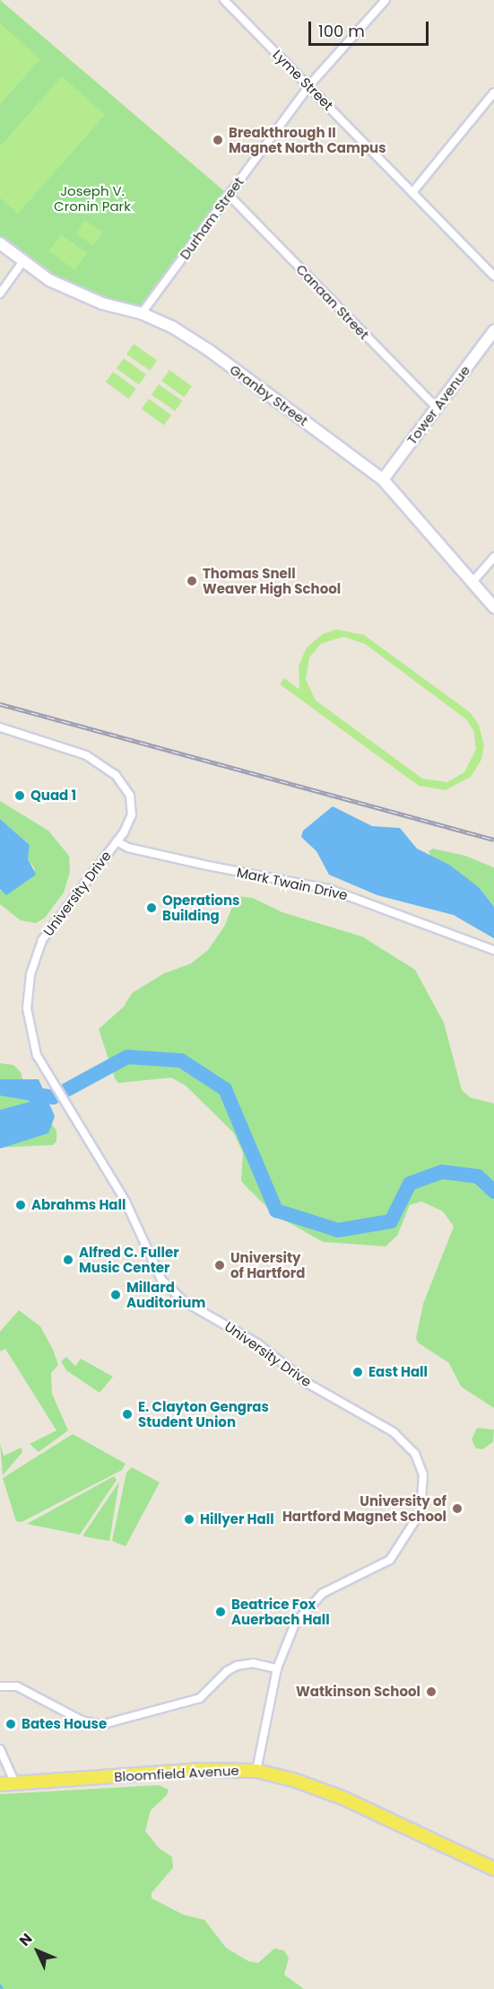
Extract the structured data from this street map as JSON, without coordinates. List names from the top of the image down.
{
  "streets": {
    "main road": ["Granby Street", "Tower Avenue", "Bloomfield Avenue"],
    "street": [
      "Lyme Street",
      "Durham Street",
      "Canaan Street",
      "Mark Twain Drive",
      "University Drive"
    ]
  },
  "crossings": [
    ["Lyme Street", "Durham Street"],
    ["Durham Street", "Canaan Street"],
    ["Durham Street", "Granby Street"],
    ["Canaan Street", "Tower Avenue"],
    ["Granby Street", "Tower Avenue"],
    ["Mark Twain Drive", "University Drive"],
    ["University Drive", "Bloomfield Avenue"]
  ],
  "parks": ["Joseph V. Cronin Park"],
  "places": [
    "Breakthrough II Magnet North Campus",
    "Thomas Snell Weaver High School",
    "Quad 1",
    "Operations Building",
    "Abrahms Hall",
    "Alfred C. Fuller Music Center",
    "University of Hartford",
    "Millard Auditorium",
    "East Hall",
    "E. Clayton Gengras Student Union",
    "University of Hartford Magnet School",
    "Hillyer Hall",
    "Beatrice Fox Auerbach Hall",
    "Watkinson School",
    "Bates House"
  ],
  "scale_bar": "100 m",
  "north": "top left"
}
